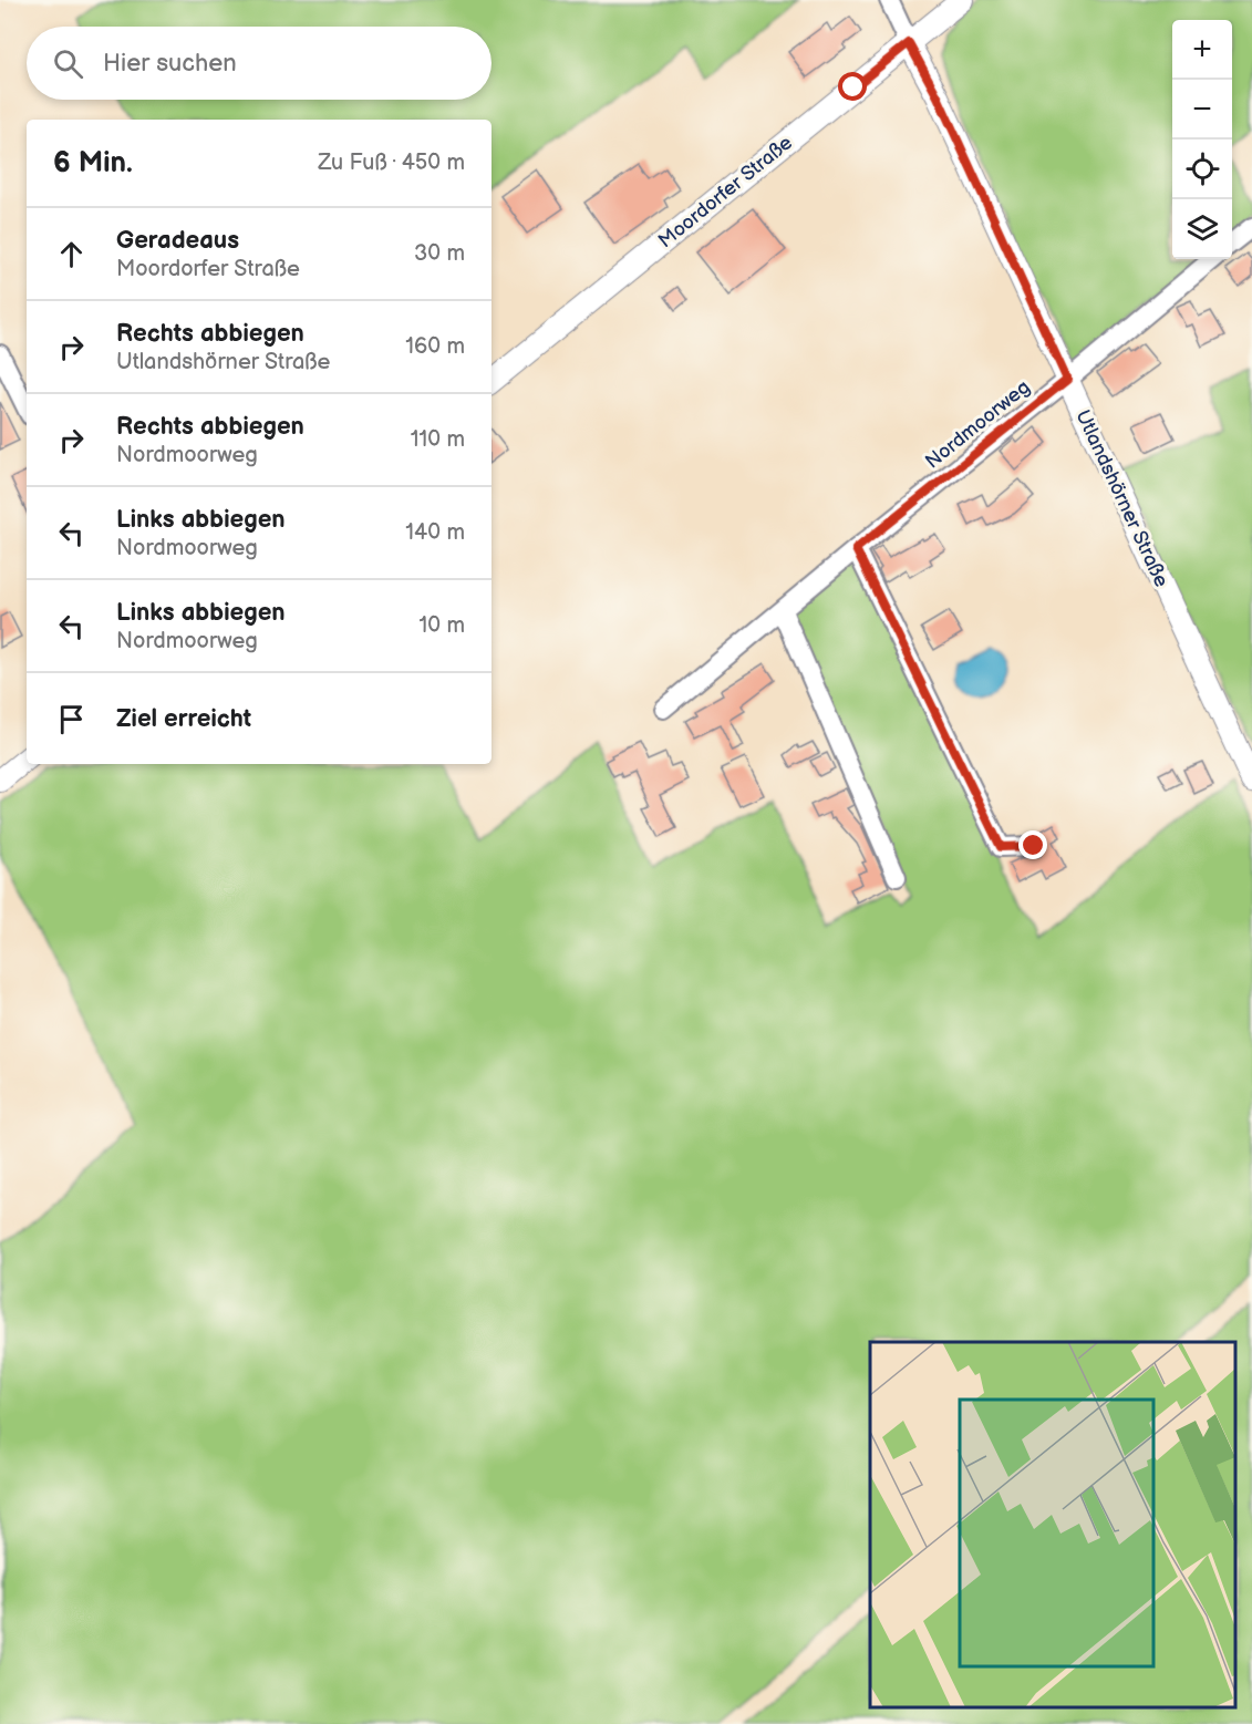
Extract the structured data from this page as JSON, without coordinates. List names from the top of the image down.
{
  "streets": {
    "street": ["Moordorfer Straße", "Nordmoorweg", "Utlandshörner Straße"]
  },
  "crossings": [
    ["Moordorfer Straße", "Utlandshörner Straße"],
    ["Nordmoorweg", "Utlandshörner Straße"]
  ],
  "page": {
    "map_buttons": ["+", "−"],
    "search": "Hier suchen",
    "heading": ["6 Min.", "Zu Fuß · 450 m"],
    "list": [
      ["Geradeaus", "Moordorfer Straße", "30 m"],
      ["Rechts abbiegen", "Utlandshörner Straße", "160 m"],
      ["Rechts abbiegen", "Nordmoorweg", "110 m"],
      ["Links abbiegen", "Nordmoorweg", "140 m"],
      ["Links abbiegen", "Nordmoorweg", "10 m"],
      "Ziel erreicht"
    ]
  }
}
